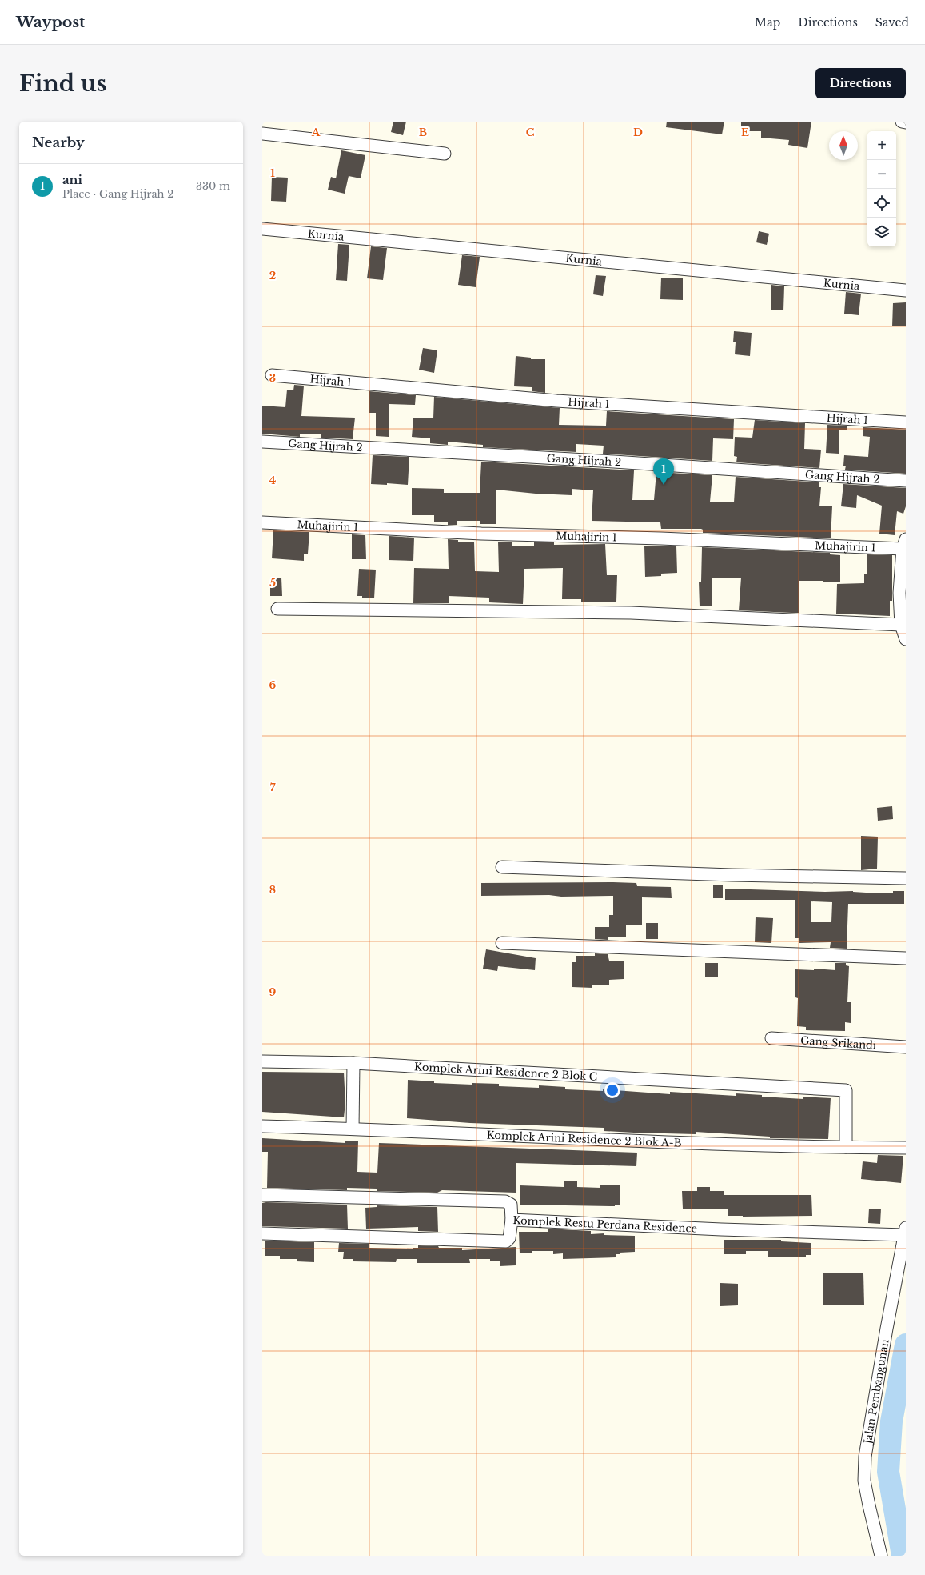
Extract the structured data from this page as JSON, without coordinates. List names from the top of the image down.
{
  "streets": {
    "street": [
      "Kurnia",
      "Hijrah 1",
      "Gang Hijrah 2",
      "Muhajirin 1",
      "Gang Srikandi",
      "Komplek Arini Residence 2 Blok C",
      "Komplek Arini Residence 2 Blok A-B",
      "Komplek Restu Perdana Residence",
      "Jalan Pembangunan"
    ]
  },
  "crossings": [
    ["Komplek Arini Residence 2 Blok C", "Komplek Arini Residence 2 Blok A-B"],
    ["Komplek Restu Perdana Residence", "Jalan Pembangunan"]
  ],
  "north": "top",
  "page": {
    "header": "Waypost",
    "nav": ["Map", "Directions", "Saved"],
    "buttons": "Directions",
    "title": "Find us",
    "heading": "Nearby",
    "map_buttons": ["+", "−"],
    "list": [
      {
        "mark": "1",
        "name": "ani",
        "note": "Place · Gang Hijrah 2",
        "value": "330 m"
      }
    ],
    "pins": "1"
  },
  "grid": {
    "columns": [
      "A",
      "B",
      "C",
      "D",
      "E"
    ],
    "rows": [
      "1",
      "2",
      "3",
      "4",
      "5",
      "6",
      "7",
      "8",
      "9"
    ]
  }
}
